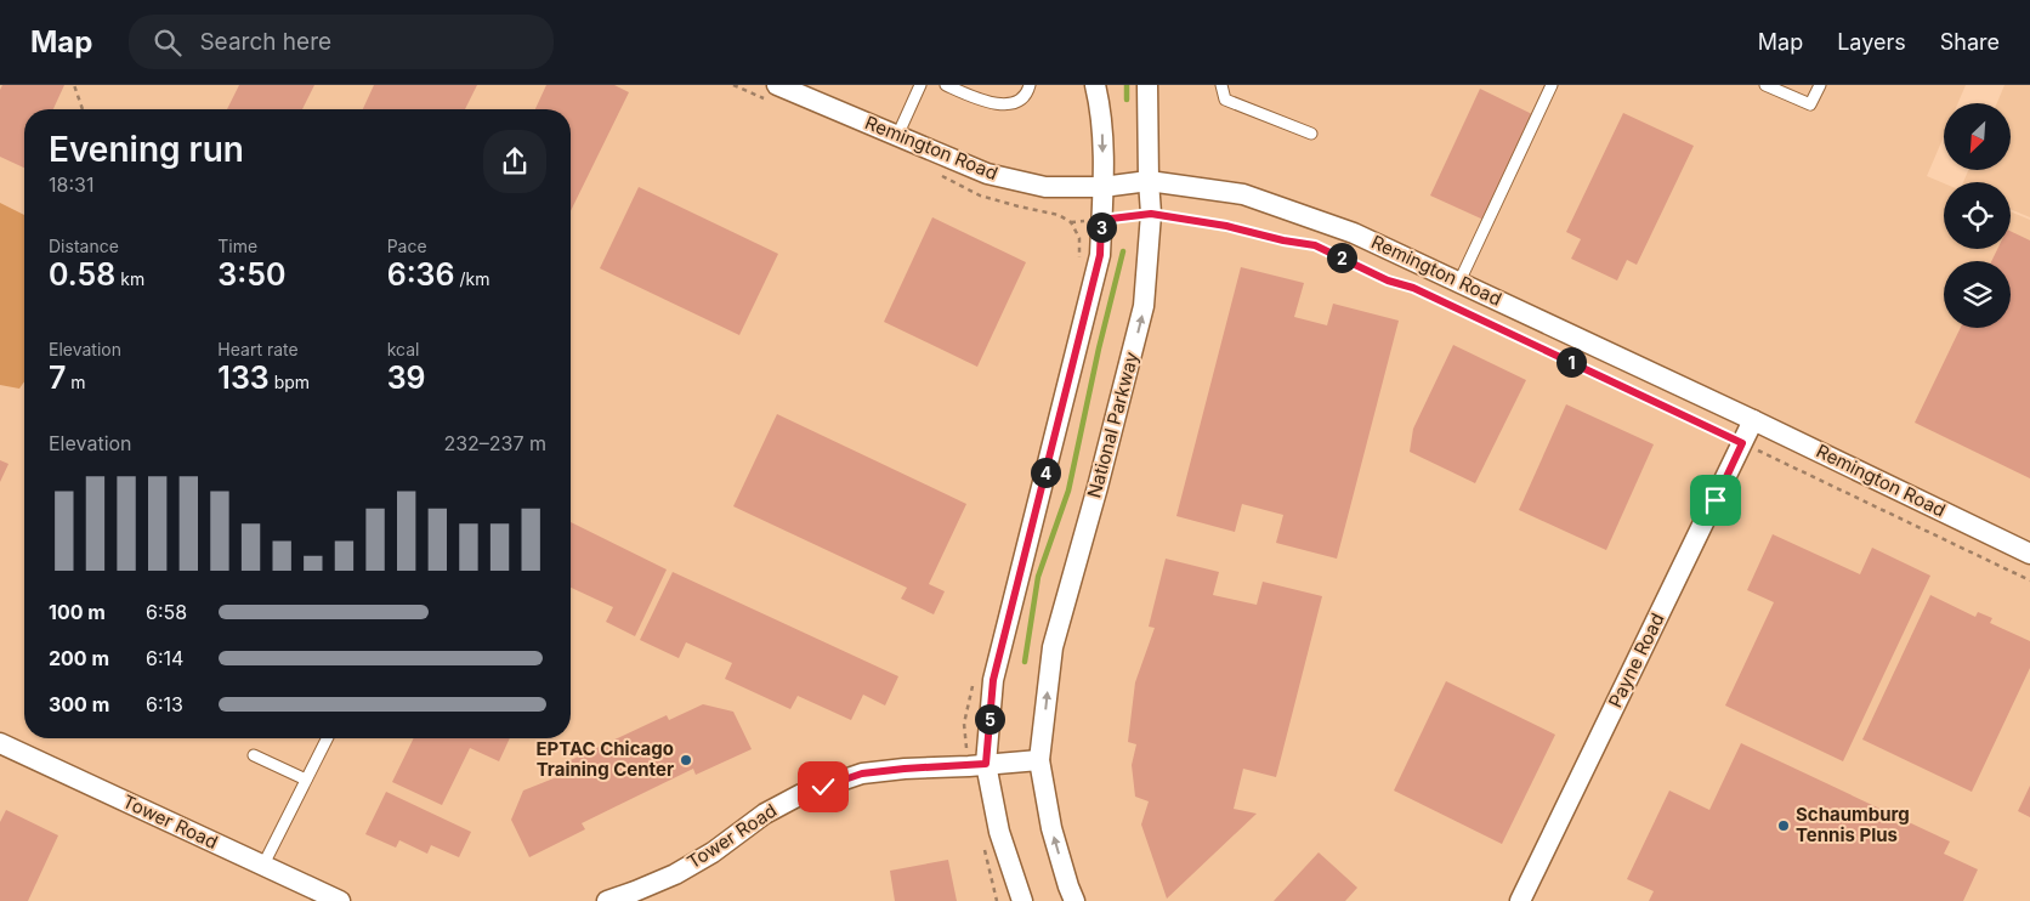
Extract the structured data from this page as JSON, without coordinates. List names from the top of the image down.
{
  "streets": {
    "street": [
      "Remington Road",
      "National Parkway",
      "Payne Road",
      "Tower Road"
    ]
  },
  "crossings": [
    ["Remington Road", "National Parkway"],
    ["Remington Road", "Payne Road"],
    ["National Parkway", "Tower Road"]
  ],
  "places": ["EPTAC Chicago Training Center", "Schaumburg Tennis Plus"],
  "north": "bottom left",
  "page": {
    "header": "Map",
    "search": "Search here",
    "nav": ["Map", "Layers", "Share"],
    "heading": ["Evening run", "18:31"],
    "pins": [
      "3",
      "2",
      "1",
      "4",
      "5"
    ],
    "stats": [
      ["Distance", "0.58 km"],
      ["Time", "3:50"],
      ["Pace", "6:36 /km"],
      ["Elevation", "7 m"],
      ["Heart rate", "133 bpm"],
      ["kcal", "39"]
    ],
    "chart": ["Elevation", "232–237 m"],
    "list": [
      {
        "name": "100 m",
        "note": "6:58"
      },
      {
        "name": "200 m",
        "note": "6:14"
      },
      {
        "name": "300 m",
        "note": "6:13"
      }
    ]
  }
}
